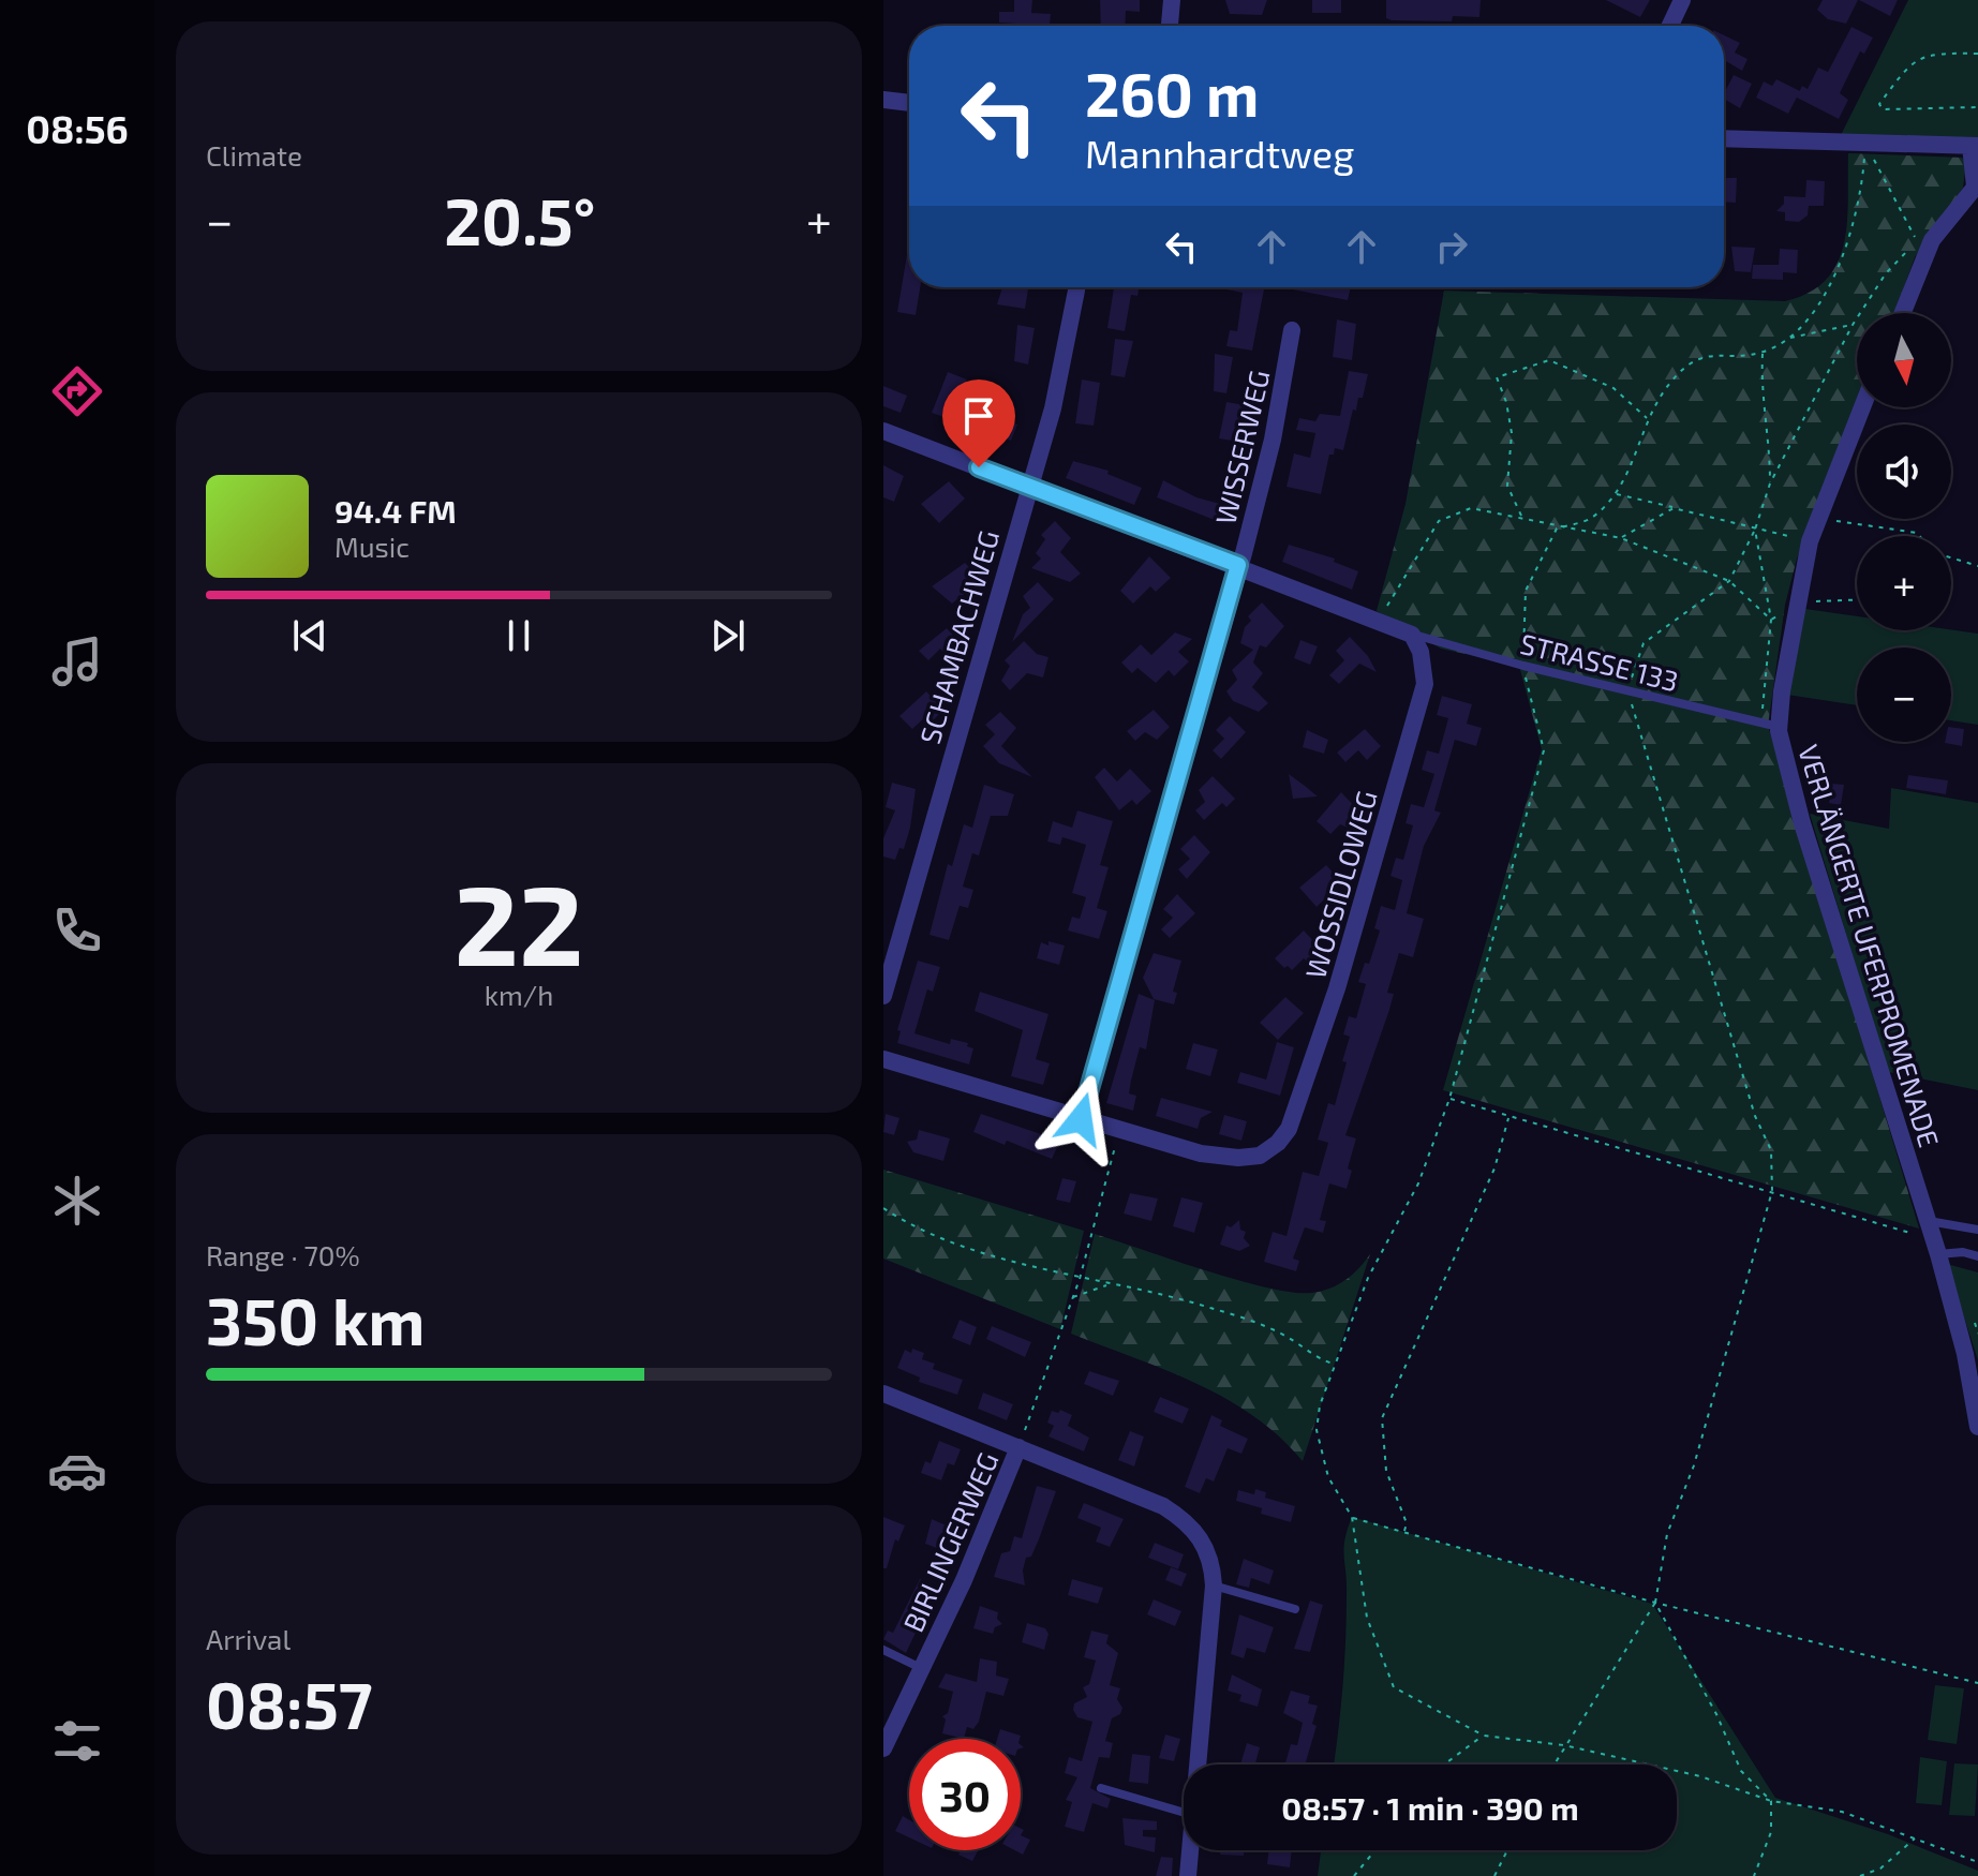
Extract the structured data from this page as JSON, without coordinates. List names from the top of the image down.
{
  "streets": {
    "street": [
      "WISSERWEG",
      "SCHAMBACHWEG",
      "WOSSIDLOWEG",
      "VERLÄNGERTE UFERPROMENADE",
      "BIRLINGERWEG"
    ],
    "lane": ["STRASSE 133"]
  },
  "crossings": [
    ["STRASSE 133", "WOSSIDLOWEG"],
    ["STRASSE 133", "VERLÄNGERTE UFERPROMENADE"]
  ],
  "north": "bottom",
  "page": {
    "tabs": "08:56",
    "tile": [
      "Climate",
      ["22", "km/h"],
      ["Range · 70%", "350 km"],
      ["Arrival", "08:57"]
    ],
    "turn": ["260 m", "Mannhardtweg"],
    "heat": ["−", "20.5°", "+"],
    "map_buttons": ["+", "−"],
    "song": ["94.4 FM", "Music"],
    "limit": "30",
    "trip": "08:57 · 1 min · 390 m"
  }
}
